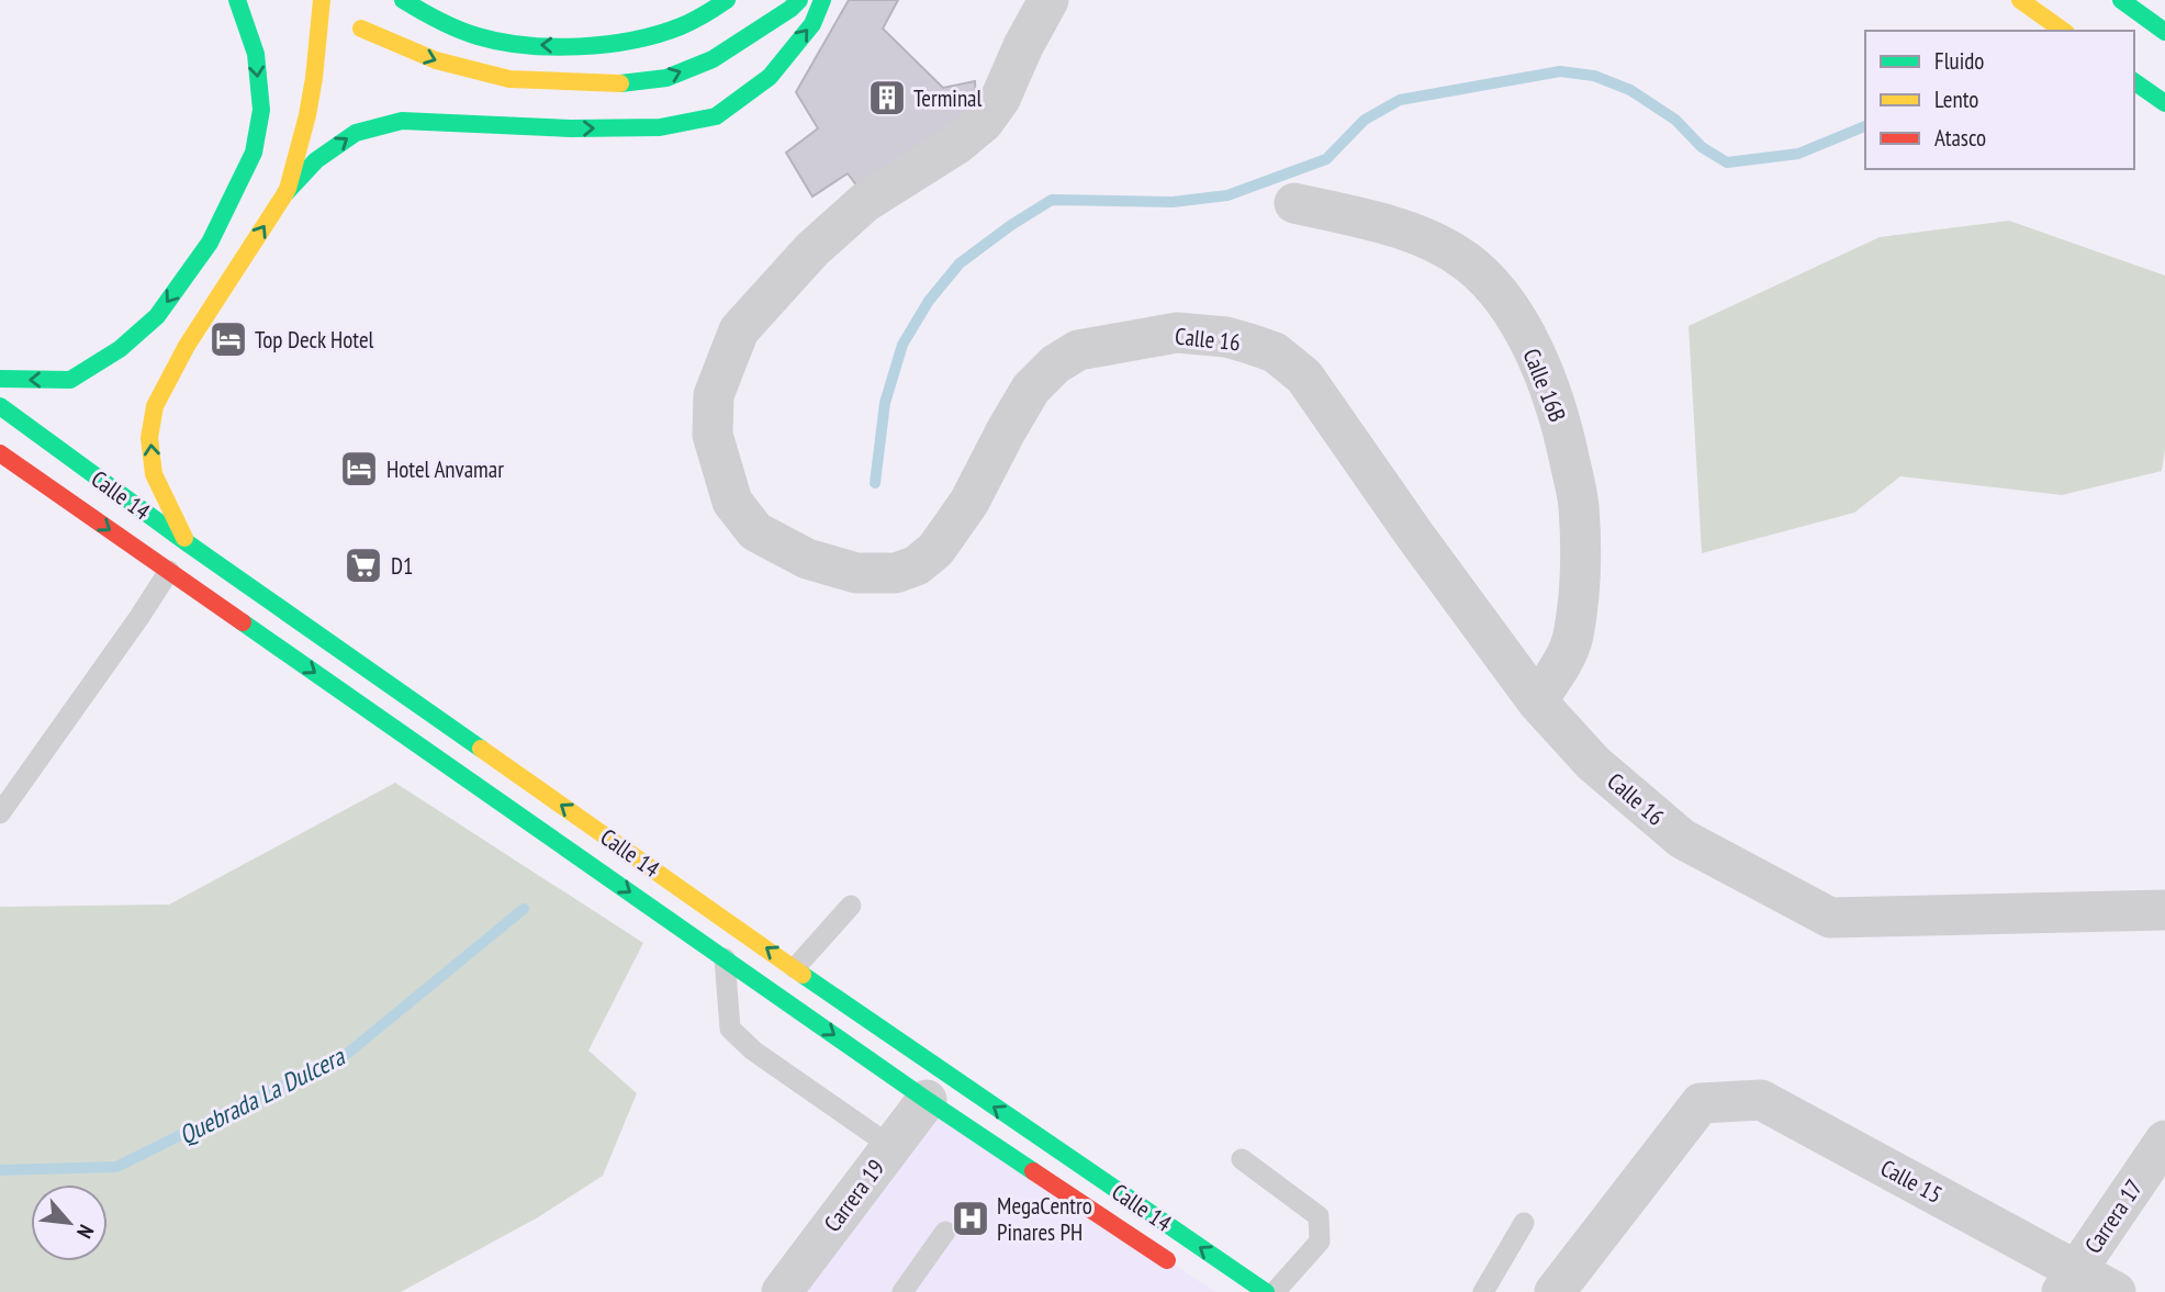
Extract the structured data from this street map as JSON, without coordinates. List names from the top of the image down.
{
  "streets": {
    "main road": ["Calle 14"],
    "street": [
      "Calle 16",
      "Calle 16B",
      "Calle 15",
      "Carrera 19",
      "Carrera 17"
    ]
  },
  "crossings": [
    ["Calle 16", "Calle 16B"],
    ["Calle 14", "Carrera 19"],
    ["Calle 15", "Carrera 17"]
  ],
  "water": ["Quebrada La Dulcera"],
  "places": {
    "building": ["Terminal"],
    "hotel": ["Top Deck Hotel", "Hotel Anvamar"],
    "supermarket": ["D1"],
    "hospital": ["MegaCentro Pinares PH"]
  },
  "legend": ["Fluido", "Lento", "Atasco"],
  "north": "bottom right"
}
